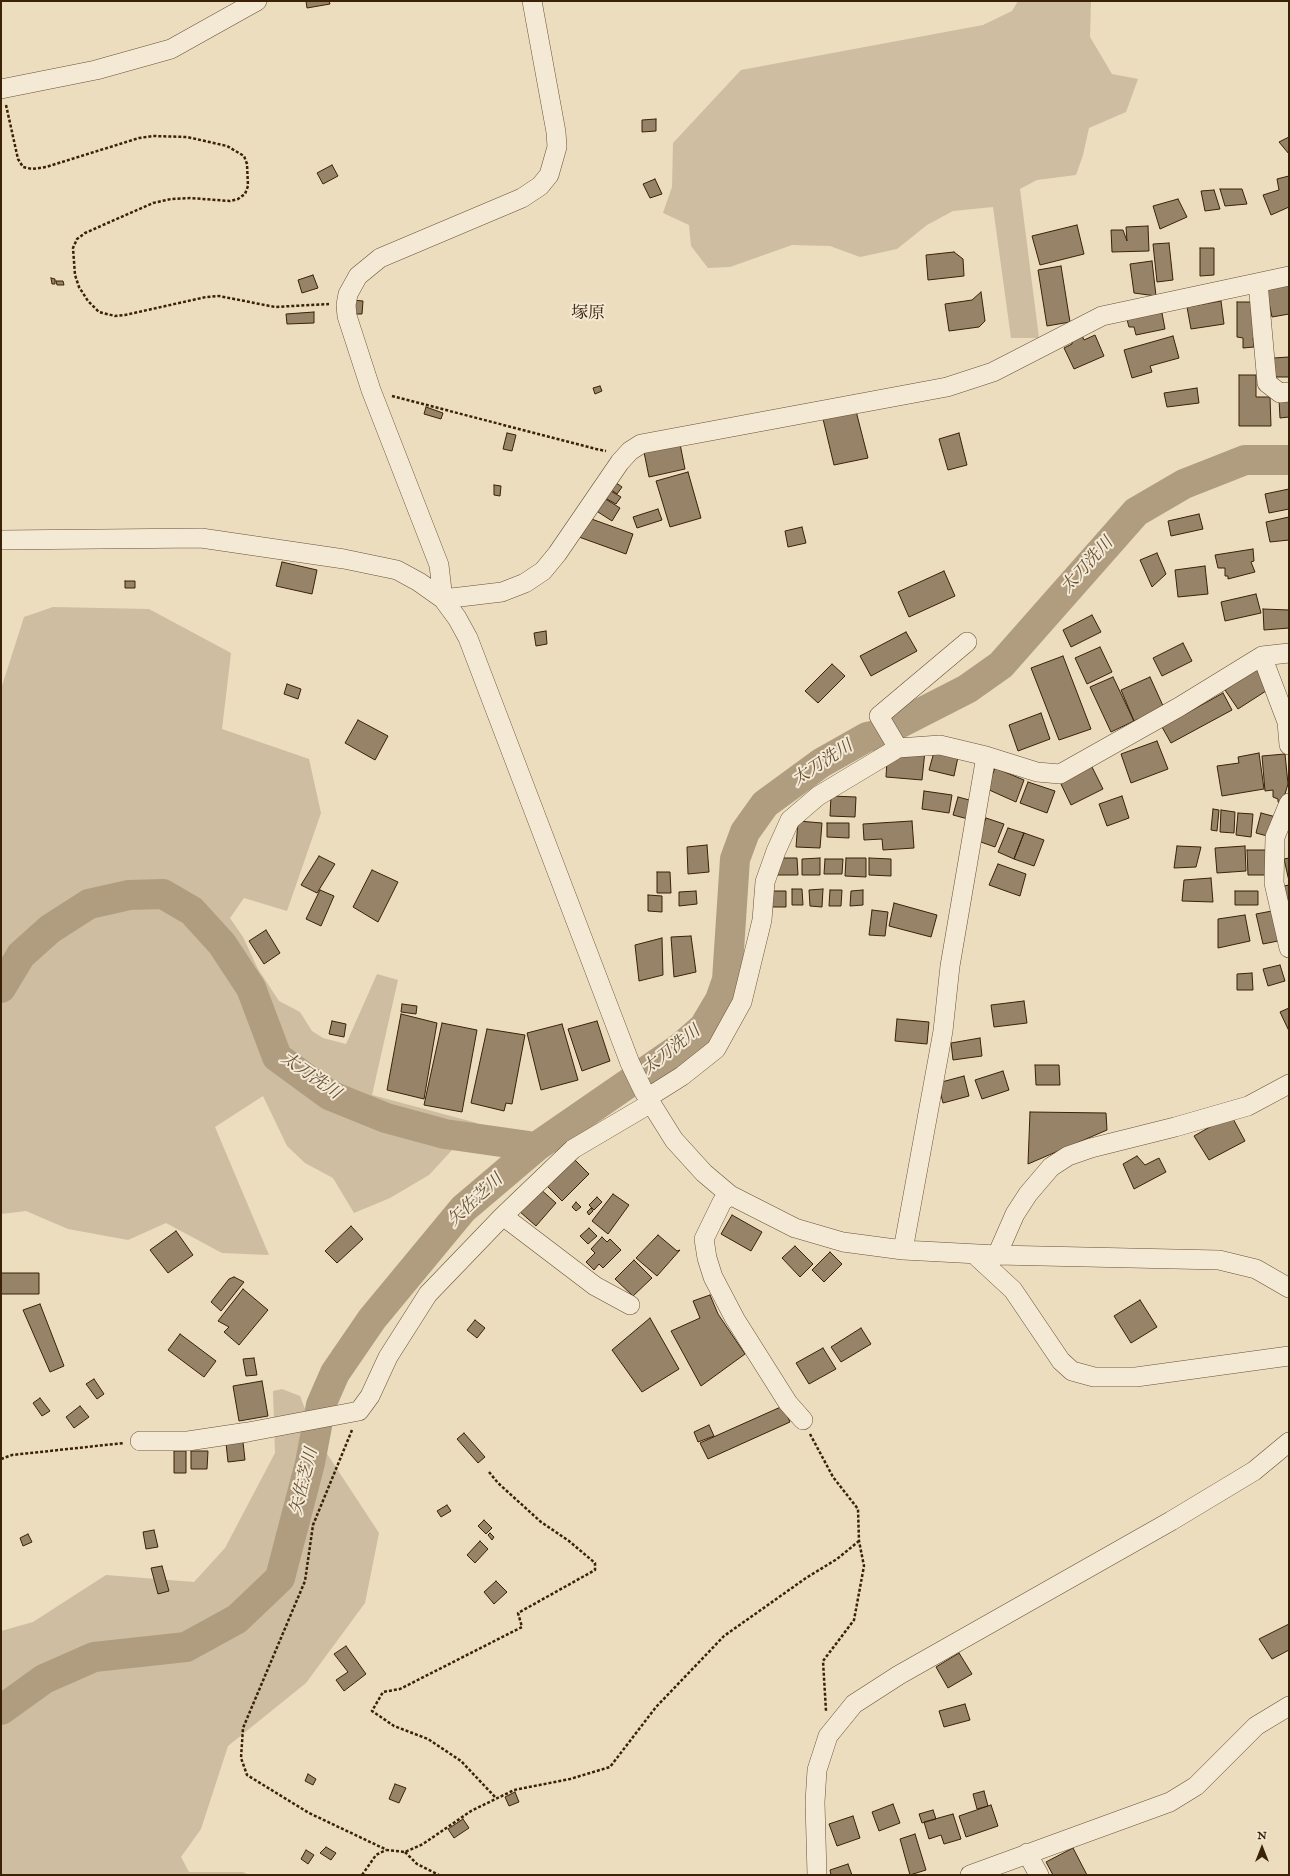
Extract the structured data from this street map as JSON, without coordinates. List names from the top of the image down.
{
  "districts": ["塚原"],
  "water": ["太刀洗川", "矢佐芝川"],
  "north": "top"
}
